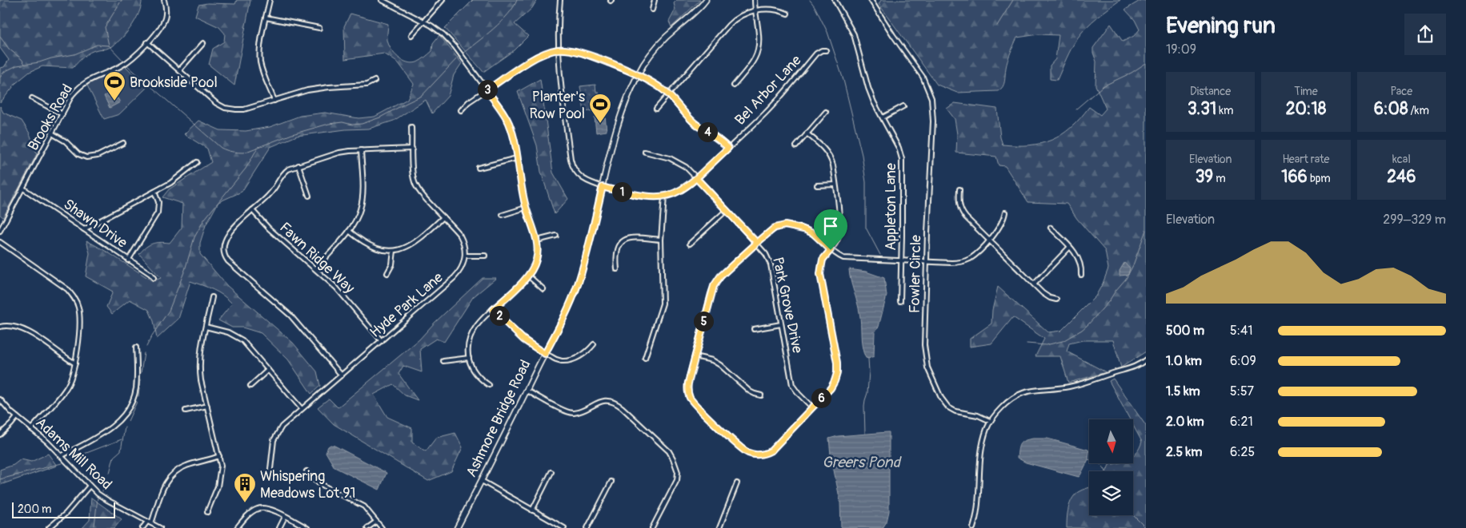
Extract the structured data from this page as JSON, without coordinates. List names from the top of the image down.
{
  "streets": {
    "main road": ["Ashmore Bridge Road"],
    "street": [
      "Bel Arbor Lane",
      "Brooks Road",
      "Appleton Lane",
      "Shawn Drive",
      "Fawn Ridge Way",
      "Fowler Circle",
      "Hyde Park Lane",
      "Park Grove Drive",
      "Adams Mill Road"
    ]
  },
  "crossings": [
    ["Bel Arbor Lane", "Park Grove Drive"],
    ["Bel Arbor Lane", "Ashmore Bridge Road"],
    ["Brooks Road", "Shawn Drive"],
    ["Fawn Ridge Way", "Hyde Park Lane"]
  ],
  "water": ["Greers Pond"],
  "places": {
    "sports": ["Brookside Pool", "Planter's Row Pool"],
    "building": ["Whispering Meadows Lot 91"]
  },
  "scale_bar": "200 m",
  "north": "bottom",
  "page": {
    "heading": ["Evening run", "19:09"],
    "stats": [
      ["Distance", "3.31 km"],
      ["Time", "20:18"],
      ["Pace", "6:08 /km"],
      ["Elevation", "39 m"],
      ["Heart rate", "166 bpm"],
      ["kcal", "246"]
    ],
    "pins": [
      "3",
      "4",
      "1",
      "2",
      "5",
      "6"
    ],
    "chart": ["Elevation", "299–329 m"],
    "list": [
      {
        "name": "500 m",
        "note": "5:41"
      },
      {
        "name": "1.0 km",
        "note": "6:09"
      },
      {
        "name": "1.5 km",
        "note": "5:57"
      },
      {
        "name": "2.0 km",
        "note": "6:21"
      },
      {
        "name": "2.5 km",
        "note": "6:25"
      }
    ],
    "scale": "200 m"
  }
}
